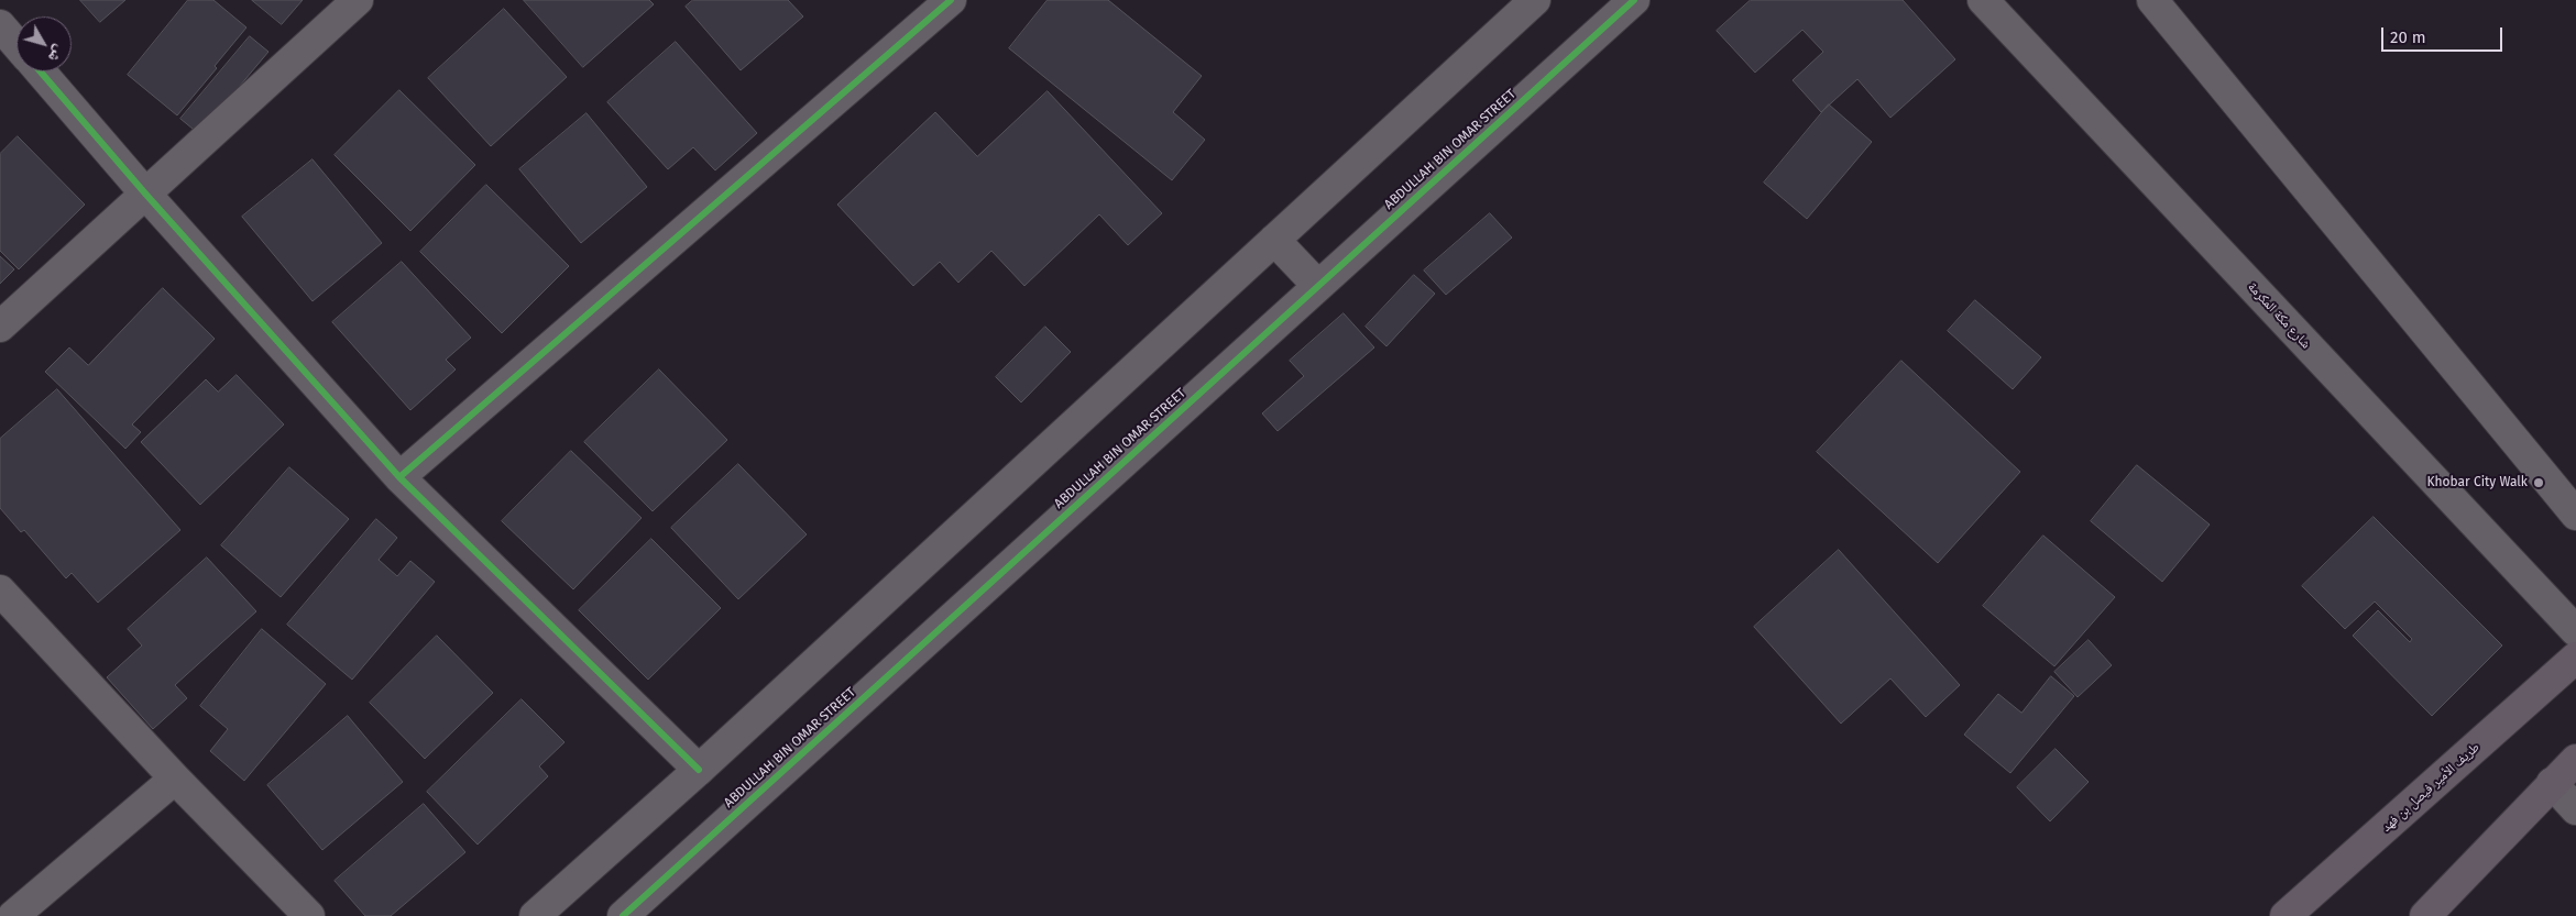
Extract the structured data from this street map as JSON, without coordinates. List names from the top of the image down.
{
  "streets": {
    "main road": ["طريف الأمير فيصل بن فهد"],
    "street": ["ABDULLAH BIN OMAR STREET", "شارع مكة المكرمة"]
  },
  "places": ["Khobar City Walk"],
  "scale_bar": "20 m",
  "north": "bottom right"
}
